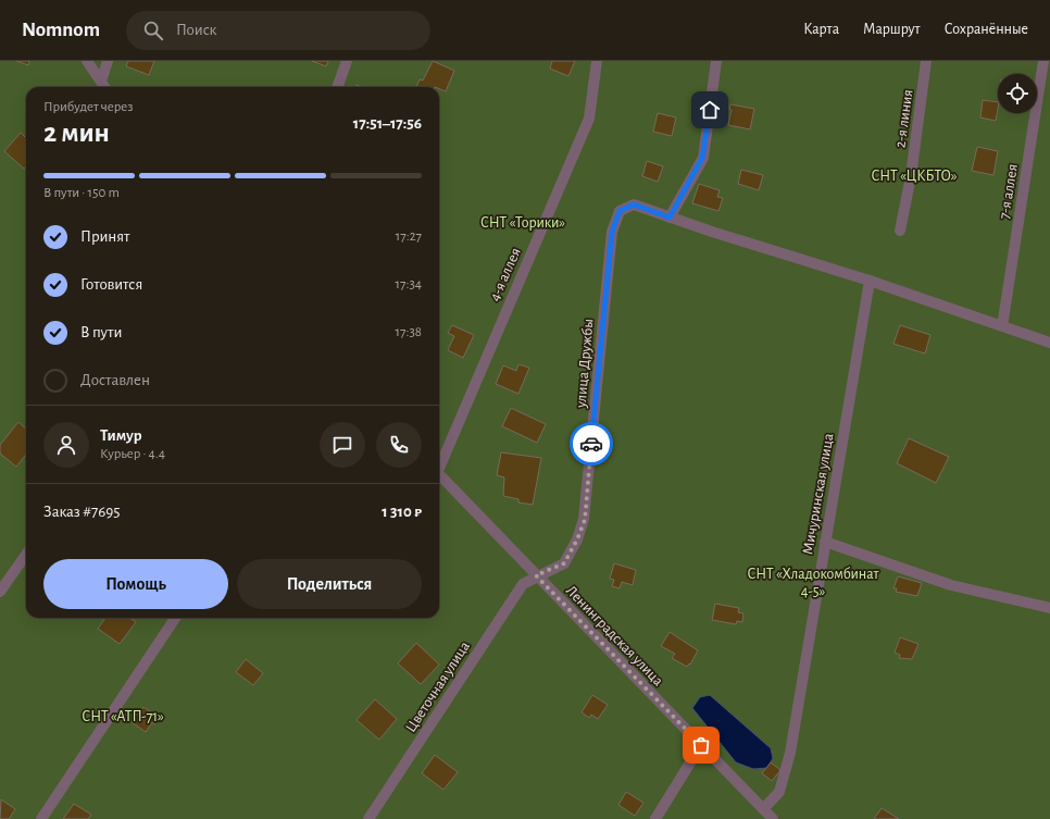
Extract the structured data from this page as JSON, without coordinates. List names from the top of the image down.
{
  "streets": {
    "street": [
      "2-я линия",
      "7-я аллея",
      "4-я аллея",
      "улица Дружбы",
      "Мичуринская улица",
      "Ленинградская улица",
      "Цветочная улица"
    ]
  },
  "crossings": [
    ["улица Дружбы", "Ленинградская улица"],
    ["улица Дружбы", "Цветочная улица"],
    ["Мичуринская улица", "Ленинградская улица"],
    ["Ленинградская улица", "Цветочная улица"]
  ],
  "parks": [
    "СНТ «ЦКБТО»",
    "СНТ «Торики»",
    "СНТ «Хладокомбинат 4-5»",
    "СНТ «АТП-71»"
  ],
  "page": {
    "header": "Nomnom",
    "search": "Поиск",
    "nav": ["Карта", "Маршрут", "Сохранённые"],
    "heading": ["2 мин", "Прибудет через", "17:51–17:56"],
    "panel": [
      "Тимур",
      "Курьер · 4.4",
      "Заказ #7695",
      "1 310 ₽"
    ],
    "bar": "В пути · 150 m",
    "list": [
      ["Принят", "17:27"],
      ["Готовится", "17:34"],
      ["В пути", "17:38"],
      "Доставлен"
    ],
    "buttons": ["Помощь", "Поделиться"]
  }
}
